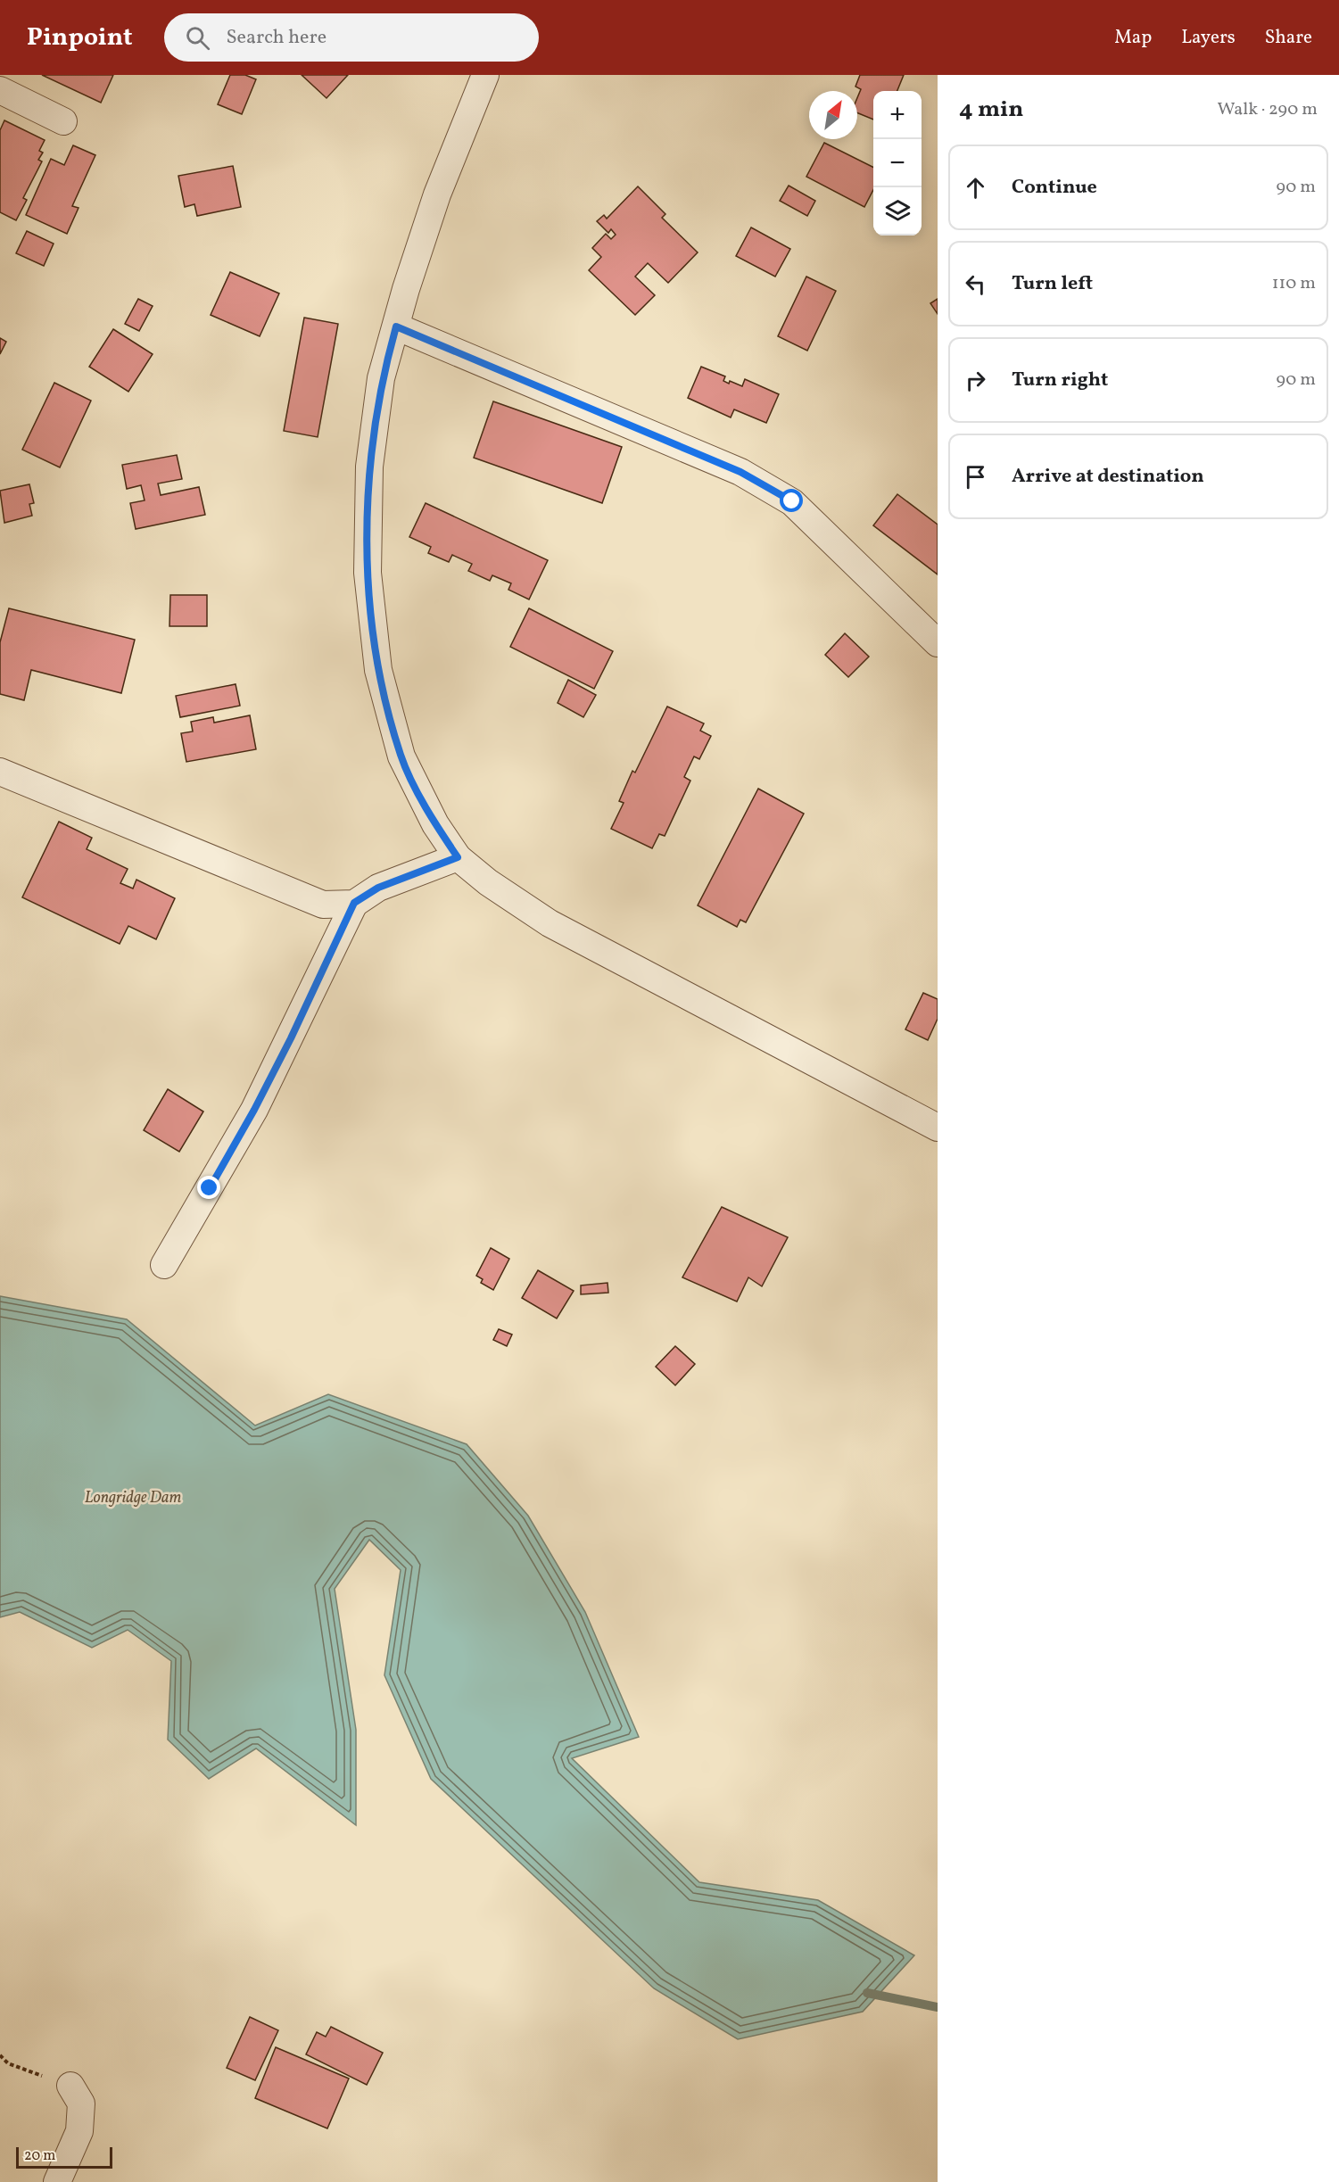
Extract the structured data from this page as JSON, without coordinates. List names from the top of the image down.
{
  "water": ["Longridge Dam"],
  "scale_bar": "20 m",
  "north": "top right",
  "page": {
    "header": "Pinpoint",
    "search": "Search here",
    "nav": ["Map", "Layers", "Share"],
    "heading": ["4 min", "Walk · 290 m"],
    "map_buttons": ["+", "−"],
    "list": [
      ["Continue", "90 m"],
      ["Turn left", "110 m"],
      ["Turn right", "90 m"],
      "Arrive at destination"
    ],
    "scale": "20 m"
  }
}
